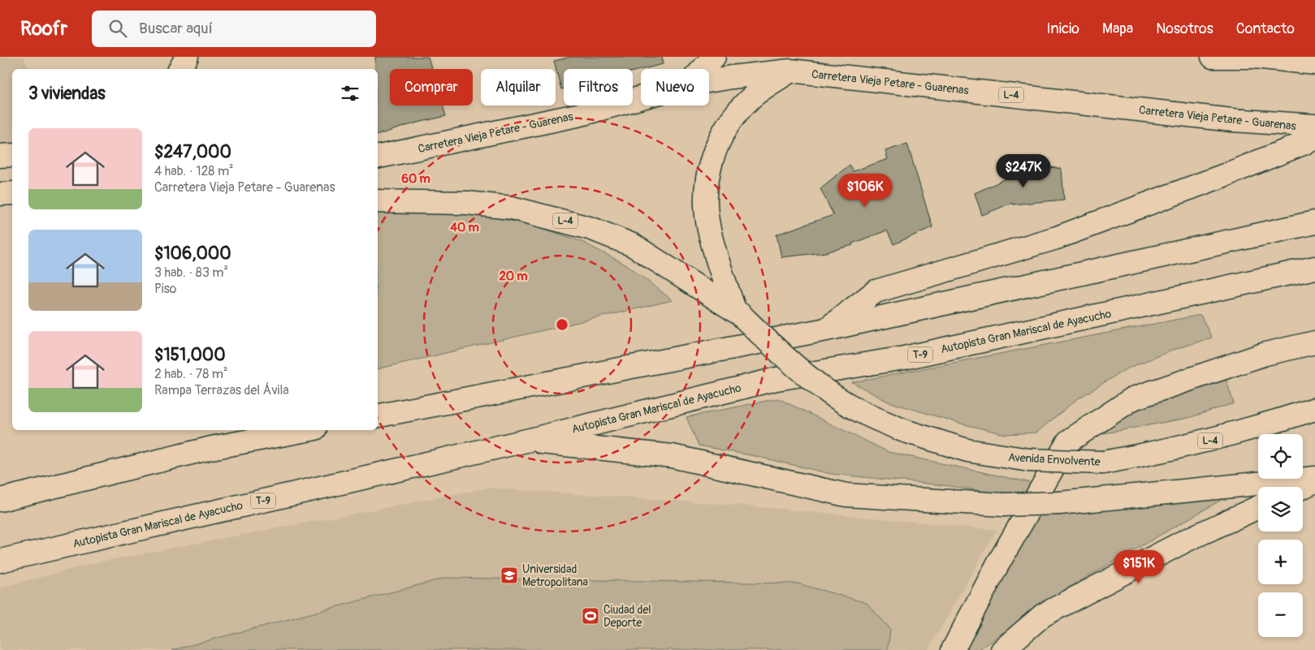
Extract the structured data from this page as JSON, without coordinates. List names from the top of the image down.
{
  "streets": {
    "main road": [
      "Carretera Vieja Petare - Guarenas",
      "L-4",
      "Autopista Gran Mariscal de Ayacucho",
      "T-9",
      "Avenida Envolvente"
    ]
  },
  "crossings": [
    ["Carretera Vieja Petare - Guarenas", "L-4"],
    ["L-4", "Avenida Envolvente"]
  ],
  "places": {
    "school or university": ["Universidad Metropolitana"],
    "sports": ["Ciudad del Deporte"]
  },
  "page": {
    "header": "Roofr",
    "search": "Buscar aquí",
    "nav": [
      "Inicio",
      "Mapa",
      "Nosotros",
      "Contacto"
    ],
    "chip": [
      "Comprar",
      "Alquilar",
      "Filtros",
      "Nuevo"
    ],
    "heading": "3 viviendas",
    "list": [
      {
        "name": "$247,000",
        "note": "4 hab. · 128 m² · Carretera Vieja Petare - Guarenas"
      },
      {
        "name": "$106,000",
        "note": "3 hab. · 83 m² · Piso"
      },
      {
        "name": "$151,000",
        "note": "2 hab. · 78 m² · Rampa Terrazas del Ávila"
      }
    ],
    "price": ["$247K", "$106K", "$151K"],
    "map_buttons": ["+", "−"]
  },
  "rings": ["60 m", "40 m", "20 m"]
}
